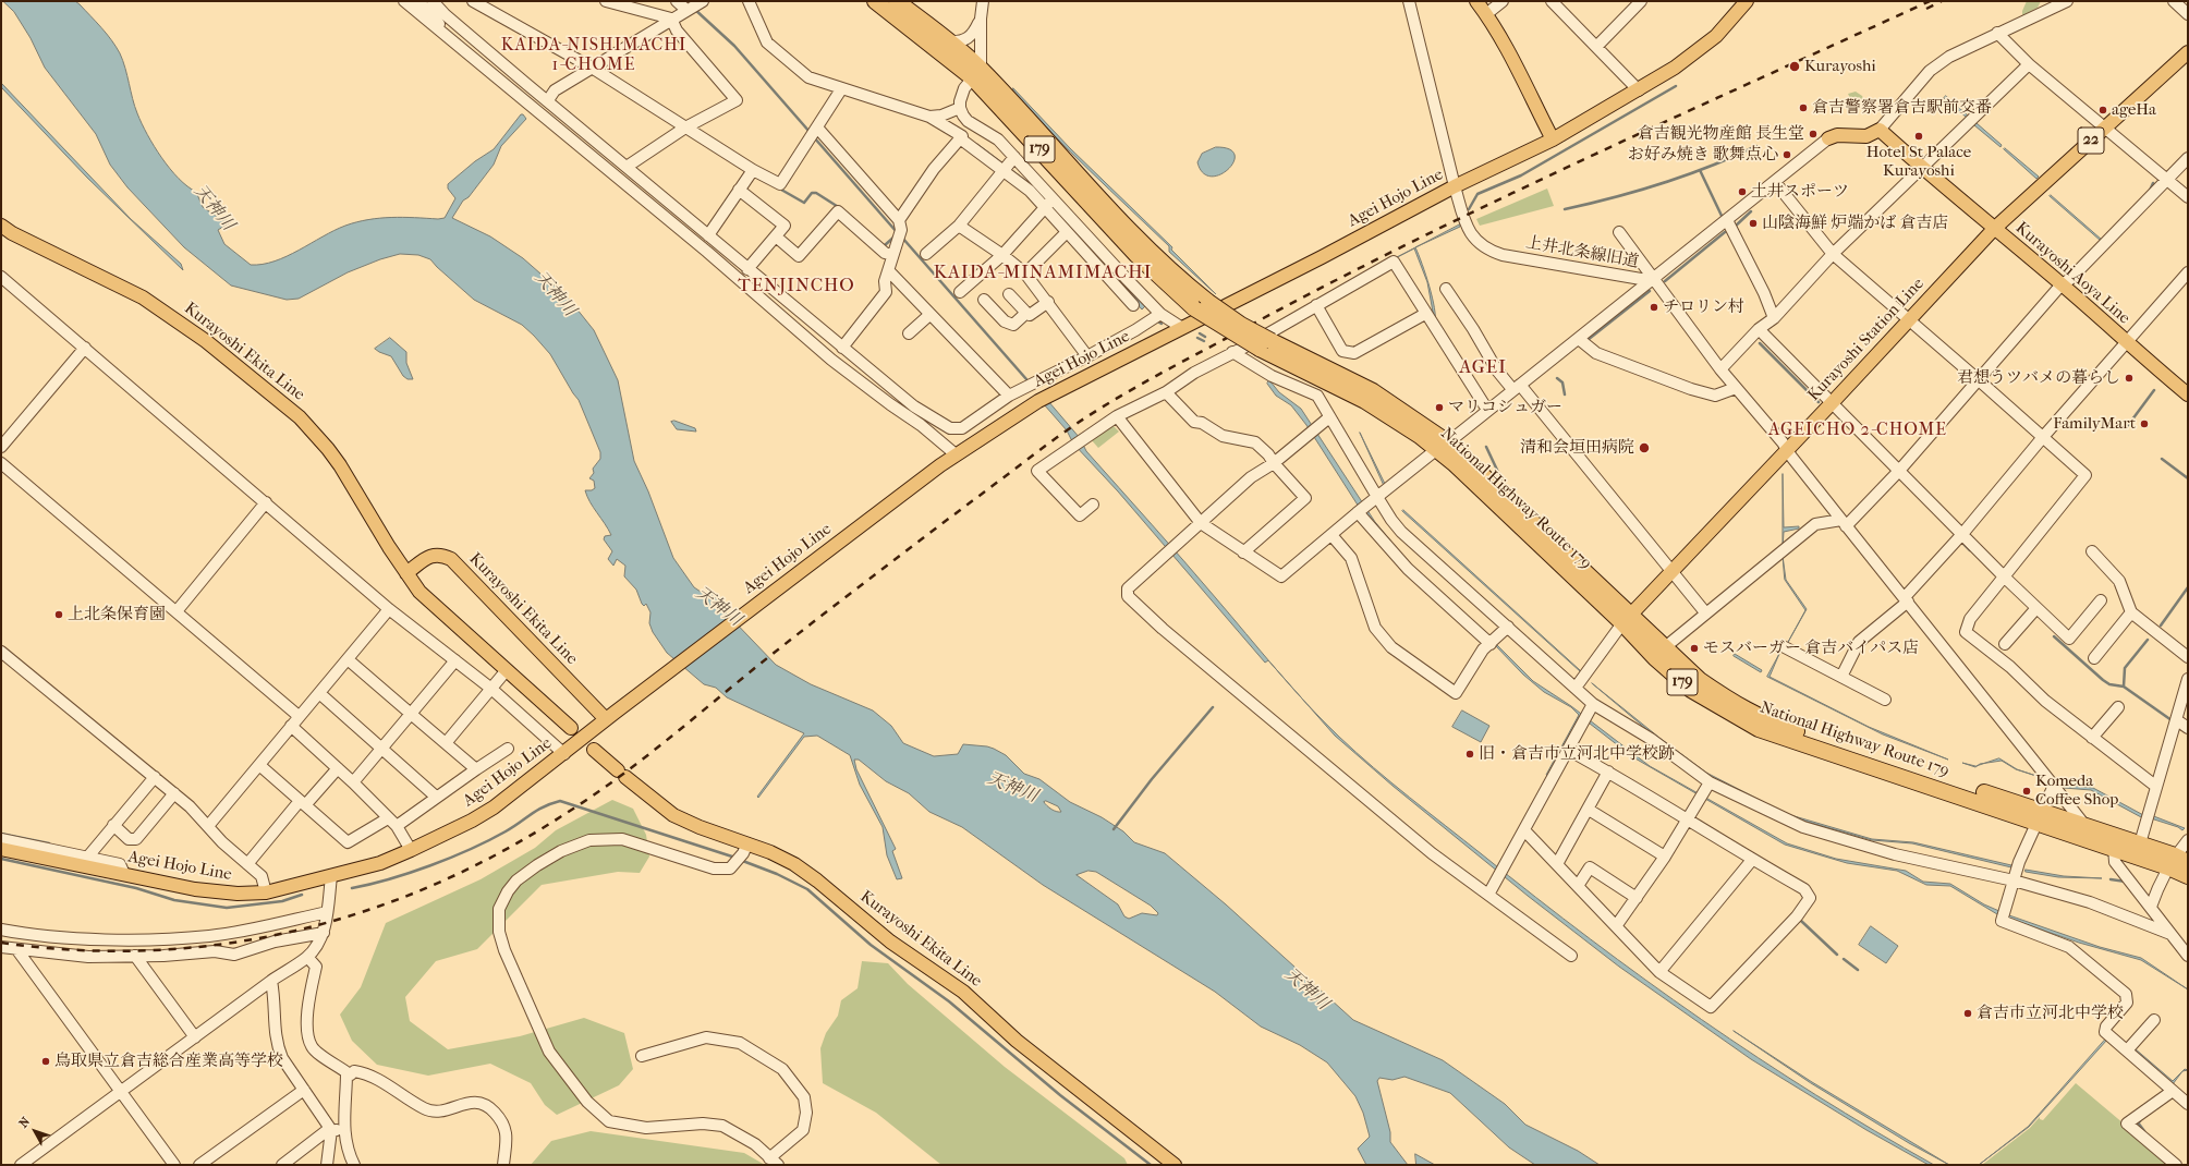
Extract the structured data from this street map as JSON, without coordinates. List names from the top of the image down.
{
  "streets": {
    "highway": ["179", "National Highway Route 179"],
    "main road": [
      "22",
      "Agei Hojo Line",
      "Kurayoshi Aoya Line",
      "Kurayoshi Station Line",
      "Kurayoshi Ekita Line"
    ],
    "street": ["上井北条線旧道"]
  },
  "crossings": [
    ["Agei Hojo Line", "上井北条線旧道"],
    ["Agei Hojo Line", "Kurayoshi Ekita Line"],
    ["Kurayoshi Aoya Line", "Kurayoshi Station Line"],
    ["Kurayoshi Station Line", "National Highway Route 179"]
  ],
  "districts": [
    "KAIDA-NISHIMACHI 1-CHOME",
    "KAIDA-MINAMIMACHI",
    "TENJINCHO",
    "AGEI",
    "AGEICHO 2-CHOME"
  ],
  "water": ["天神川"],
  "places": [
    "Kurayoshi",
    "倉吉警察署倉吉駅前交番",
    "ageHa",
    "倉吉観光物産館 長生堂",
    "Hotel St Palace Kurayoshi",
    "お好み焼き 歌舞点心",
    "土井スポーツ",
    "山陰海鮮 炉端かば 倉吉店",
    "チロリン村",
    "君想うツバメの暮らし",
    "マリコシュガー",
    "FamilyMart",
    "清和会垣田病院",
    "上北条保育園",
    "モスバーガー 倉吉バイパス店",
    "旧・倉吉市立河北中学校跡",
    "Komeda Coffee Shop",
    "倉吉市立河北中学校",
    "鳥取県立倉吉総合産業高等学校"
  ],
  "north": "top left"
}
